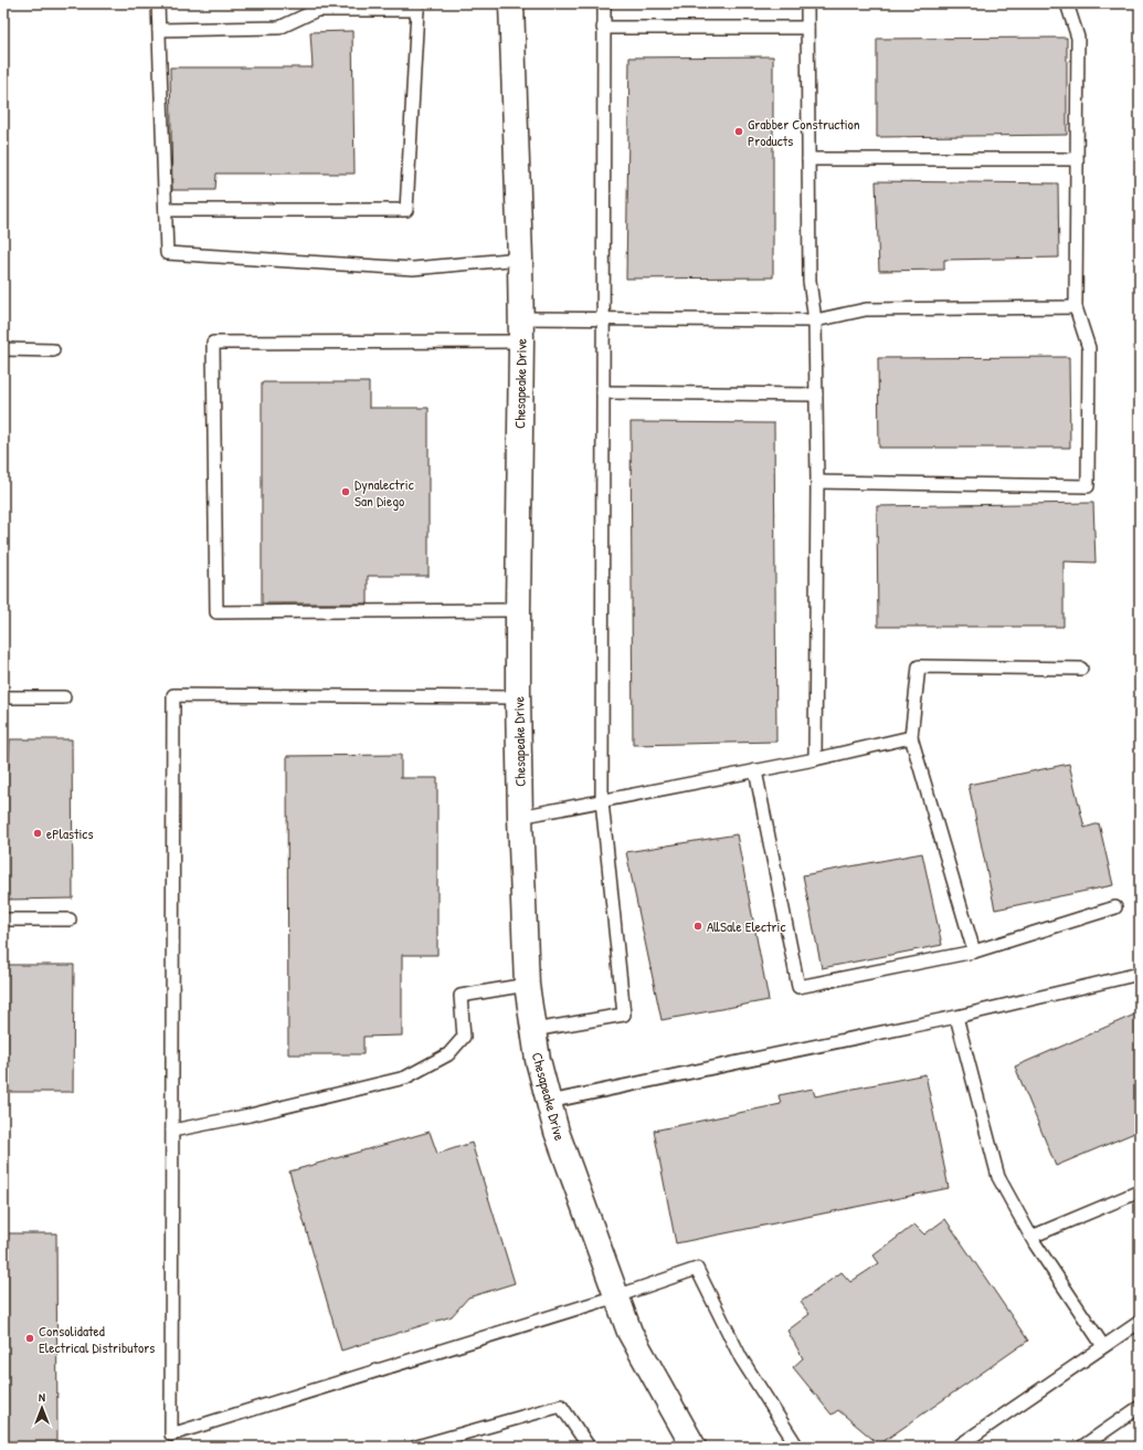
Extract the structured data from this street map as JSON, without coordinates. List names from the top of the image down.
{
  "streets": {
    "street": ["Chesapeake Drive"]
  },
  "places": [
    "Grabber Construction Products",
    "Dynalectric San Diego",
    "ePlastics",
    "AllSale Electric",
    "Consolidated Electrical Distributors"
  ],
  "north": "top"
}
